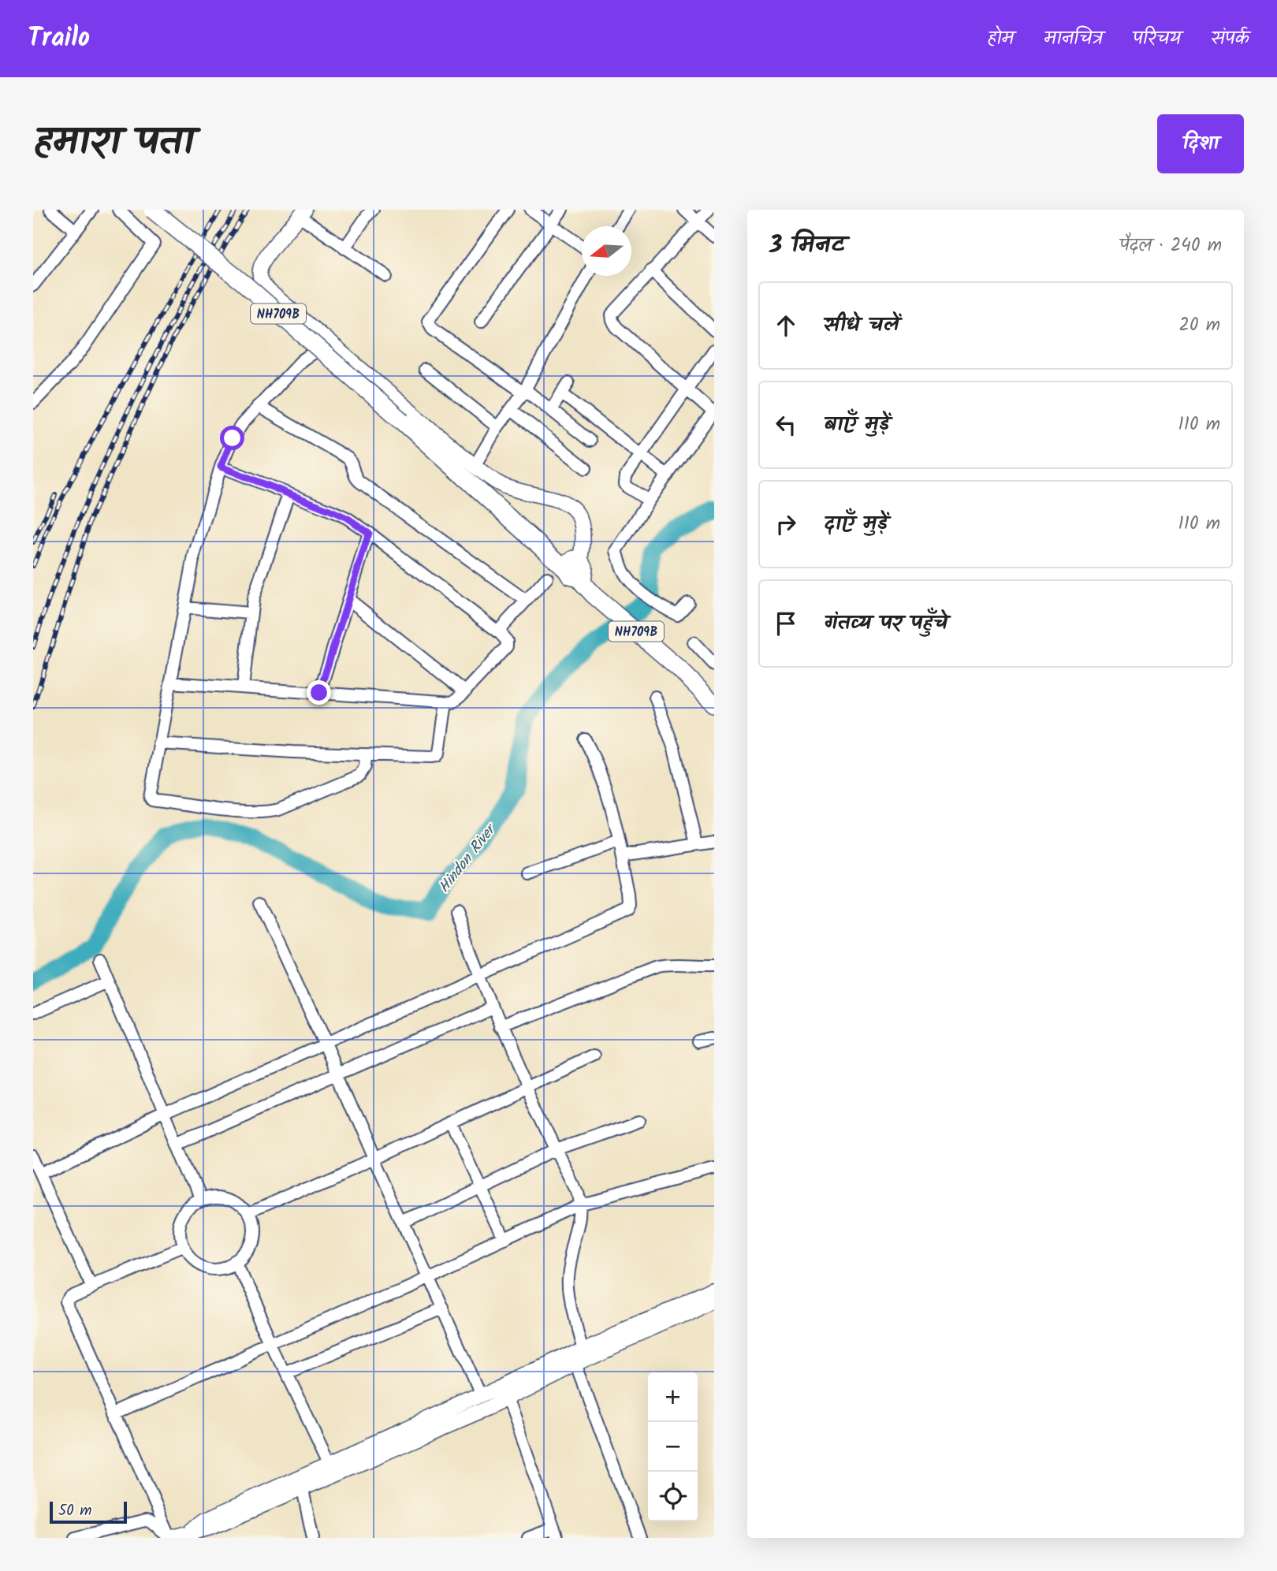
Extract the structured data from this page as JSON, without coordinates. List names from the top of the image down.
{
  "streets": {
    "highway": ["NH709B"]
  },
  "water": ["Hindon River"],
  "scale_bar": "50 m",
  "north": "left",
  "page": {
    "header": "Trailo",
    "nav": [
      "होम",
      "मानचित्र",
      "परिचय",
      "संपर्क"
    ],
    "title": "हमारा पता",
    "buttons": "दिशा",
    "heading": ["3 मिनट", "पैदल · 240 m"],
    "list": [
      ["सीधे चलें", "20 m"],
      ["बाएँ मुड़ें", "110 m"],
      ["दाएँ मुड़ें", "110 m"],
      "गंतव्य पर पहुँचे"
    ],
    "map_buttons": ["+", "−"],
    "scale": "50 m"
  }
}
